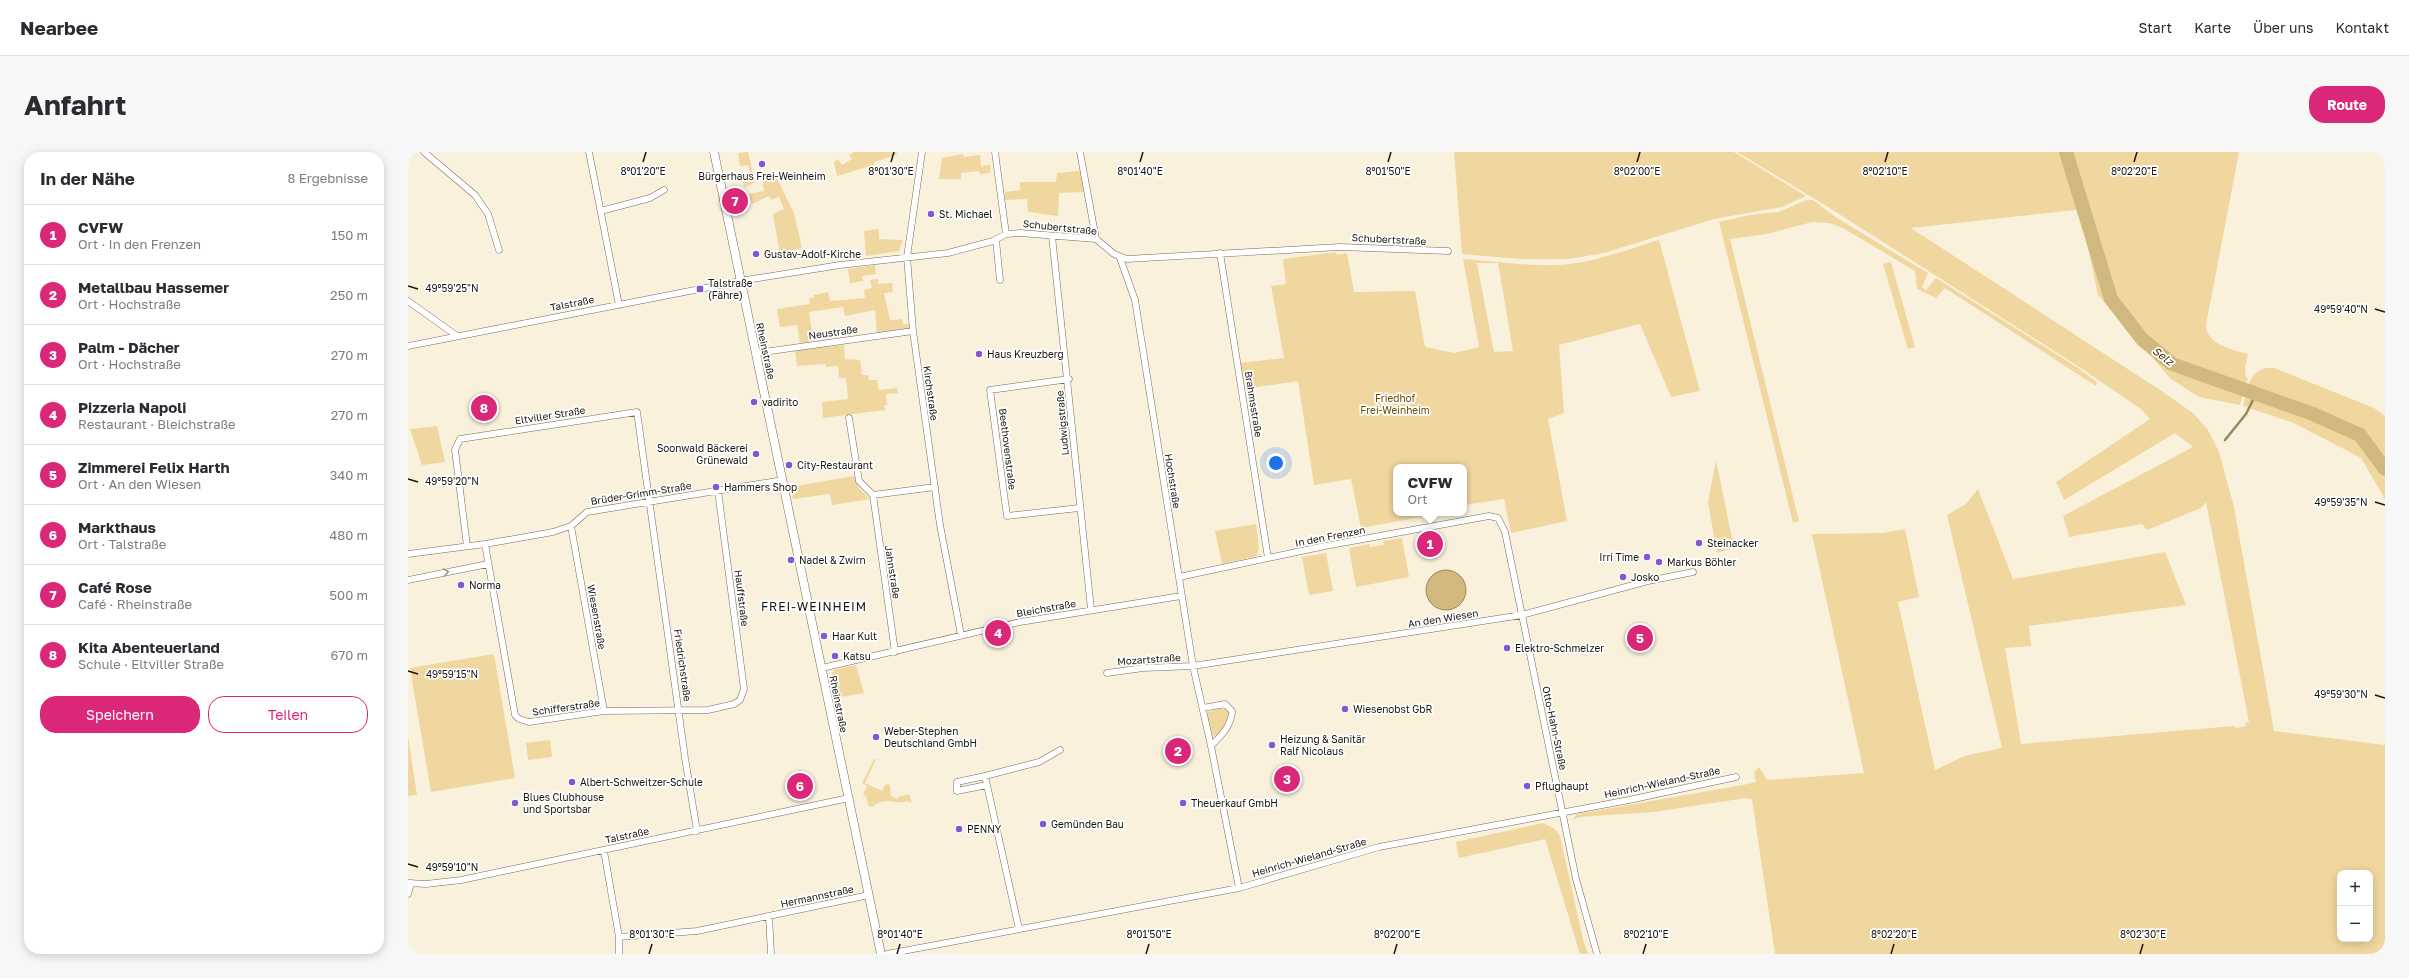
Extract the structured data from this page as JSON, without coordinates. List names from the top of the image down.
{
  "streets": {
    "street": [
      "Schubertstraße",
      "Talstraße",
      "Neustraße",
      "Rheinstraße",
      "Kirchstraße",
      "Brahmsstraße",
      "Eltviller Straße",
      "Ludwigstraße",
      "Beethovenstraße",
      "Hochstraße",
      "Brüder-Grimm-Straße",
      "In den Frenzen",
      "Jahnstraße",
      "Hauffstraße",
      "Bleichstraße",
      "Wiesenstraße",
      "An den Wiesen",
      "Mozartstraße",
      "Friedrichstraße",
      "Schifferstraße",
      "Otto-Hahn-Straße",
      "Heinrich-Wieland-Straße",
      "Hermannstraße"
    ]
  },
  "crossings": [
    ["Schubertstraße", "Talstraße"],
    ["Schubertstraße", "Rheinstraße"],
    ["Schubertstraße", "Kirchstraße"],
    ["Schubertstraße", "Brahmsstraße"],
    ["Schubertstraße", "Ludwigstraße"],
    ["Schubertstraße", "Hochstraße"],
    ["Talstraße", "Rheinstraße"],
    ["Talstraße", "Friedrichstraße"],
    ["Neustraße", "Rheinstraße"],
    ["Neustraße", "Kirchstraße"],
    ["Rheinstraße", "Brüder-Grimm-Straße"],
    ["Rheinstraße", "Bleichstraße"],
    ["Rheinstraße", "Hermannstraße"],
    ["Kirchstraße", "Bleichstraße"],
    ["Brahmsstraße", "In den Frenzen"],
    ["Eltviller Straße", "Brüder-Grimm-Straße"],
    ["Eltviller Straße", "Friedrichstraße"],
    ["Ludwigstraße", "Beethovenstraße"],
    ["Ludwigstraße", "Bleichstraße"],
    ["Hochstraße", "In den Frenzen"],
    ["Hochstraße", "Bleichstraße"],
    ["Hochstraße", "An den Wiesen"],
    ["Hochstraße", "Mozartstraße"],
    ["Hochstraße", "Heinrich-Wieland-Straße"],
    ["Brüder-Grimm-Straße", "Hauffstraße"],
    ["Brüder-Grimm-Straße", "Wiesenstraße"],
    ["Brüder-Grimm-Straße", "Friedrichstraße"],
    ["In den Frenzen", "Otto-Hahn-Straße"],
    ["Jahnstraße", "Bleichstraße"],
    ["Hauffstraße", "Schifferstraße"],
    ["Wiesenstraße", "Schifferstraße"],
    ["An den Wiesen", "Mozartstraße"],
    ["An den Wiesen", "Otto-Hahn-Straße"],
    ["Friedrichstraße", "Schifferstraße"],
    ["Otto-Hahn-Straße", "Heinrich-Wieland-Straße"]
  ],
  "districts": ["FREI-WEINHEIM"],
  "water": ["Selz"],
  "parks": ["Friedhof Frei-Weinheim"],
  "places": {
    "other": [
      "Bürgerhaus Frei-Weinheim",
      "St. Michael",
      "Gustav-Adolf-Kirche",
      "Haus Kreuzberg",
      "vadirito",
      "Soonwald Bäckerei Grünewald",
      "City-Restaurant",
      "Hammers Shop",
      "Steinacker",
      "Irri Time",
      "Nadel & Zwirn",
      "Markus Böhler",
      "Josko",
      "Norma",
      "Haar Kult",
      "Elektro-Schmelzer",
      "Katsu",
      "Wiesenobst GbR",
      "Weber-Stephen Deutschland GmbH",
      "Heizung & Sanitär Ralf Nicolaus",
      "Albert-Schweitzer-Schule",
      "Pflughaupt",
      "Blues Clubhouse und Sportsbar",
      "Theuerkauf GmbH",
      "Gemünden Bau",
      "PENNY"
    ],
    "transit": ["Talstraße (Fähre)"]
  },
  "page": {
    "header": "Nearbee",
    "nav": [
      "Start",
      "Karte",
      "Über uns",
      "Kontakt"
    ],
    "buttons": [
      "Route",
      ["Speichern", "Teilen"]
    ],
    "title": "Anfahrt",
    "heading": ["In der Nähe", "8 Ergebnisse"],
    "pins": [
      "7",
      "8",
      "1",
      "4",
      "5",
      "2",
      "3",
      "6"
    ],
    "list": [
      {
        "mark": "1",
        "name": "CVFW",
        "note": "Ort · In den Frenzen",
        "value": "150 m"
      },
      {
        "mark": "2",
        "name": "Metallbau Hassemer",
        "note": "Ort · Hochstraße",
        "value": "250 m"
      },
      {
        "mark": "3",
        "name": "Palm - Dächer",
        "note": "Ort · Hochstraße",
        "value": "270 m"
      },
      {
        "mark": "4",
        "name": "Pizzeria Napoli",
        "note": "Restaurant · Bleichstraße",
        "value": "270 m"
      },
      {
        "mark": "5",
        "name": "Zimmerei Felix Harth",
        "note": "Ort · An den Wiesen",
        "value": "340 m"
      },
      {
        "mark": "6",
        "name": "Markthaus",
        "note": "Ort · Talstraße",
        "value": "480 m"
      },
      {
        "mark": "7",
        "name": "Café Rose",
        "note": "Café · Rheinstraße",
        "value": "500 m"
      },
      {
        "mark": "8",
        "name": "Kita Abenteuerland",
        "note": "Schule · Eltviller Straße",
        "value": "670 m"
      }
    ],
    "popup": ["CVFW", "Ort"],
    "map_buttons": ["+", "−"]
  },
  "coordinates": [
    "8°01'20\"E",
    "8°01'30\"E",
    "8°01'40\"E",
    "8°01'50\"E",
    "8°02'00\"E",
    "8°02'10\"E",
    "8°02'20\"E",
    "49°59'25\"N",
    "49°59'40\"N",
    "49°59'20\"N",
    "49°59'35\"N",
    "49°59'15\"N",
    "49°59'30\"N",
    "49°59'10\"N",
    "8°02'30\"E"
  ]
}
